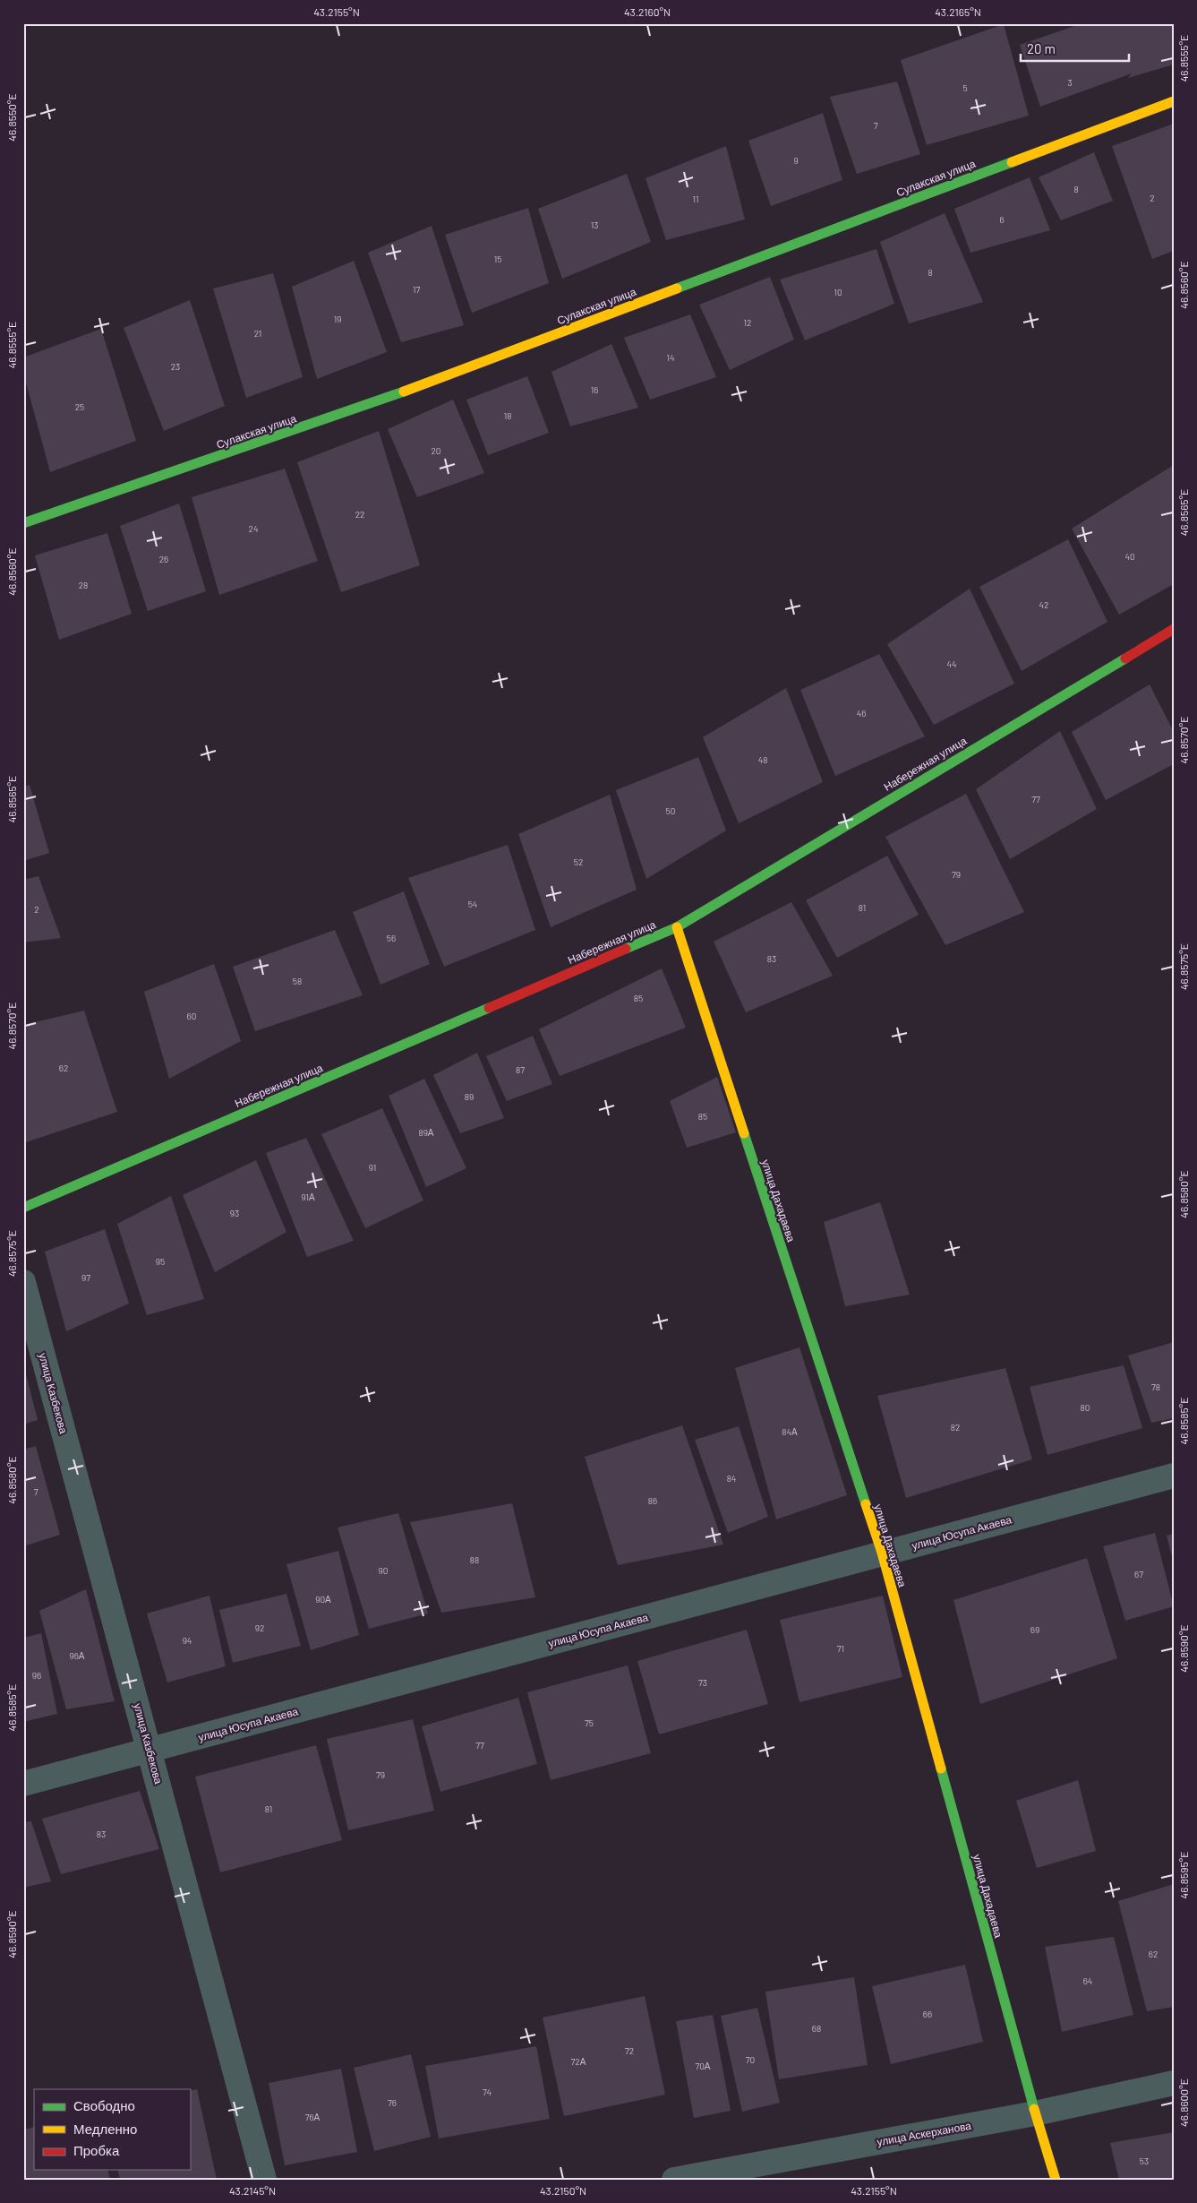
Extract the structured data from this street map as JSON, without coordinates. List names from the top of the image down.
{
  "streets": {
    "street": [
      "Сулакская улица",
      "Набережная улица",
      "улица Дахадаева",
      "улица Казбекова",
      "улица Юсупа Акаева",
      "улица Аскерханова"
    ]
  },
  "crossings": [
    ["Набережная улица", "улица Дахадаева"],
    ["улица Дахадаева", "улица Юсупа Акаева"],
    ["улица Дахадаева", "улица Аскерханова"],
    ["улица Казбекова", "улица Юсупа Акаева"]
  ],
  "house_numbers": [
    "3",
    "5",
    "7",
    "9",
    "8",
    "2",
    "11",
    "6",
    "13",
    "15",
    "8",
    "17",
    "10",
    "19",
    "12",
    "21",
    "14",
    "23",
    "16",
    "25",
    "18",
    "20",
    "22",
    "24",
    "40",
    "26",
    "28",
    "42",
    "44",
    "46",
    "48",
    "77",
    "50",
    "52",
    "79",
    "54",
    "81",
    "2",
    "56",
    "83",
    "58",
    "85",
    "60",
    "62",
    "87",
    "89",
    "85",
    "89А",
    "91",
    "91А",
    "93",
    "95",
    "97",
    "78",
    "80",
    "82",
    "84А",
    "84",
    "7",
    "86",
    "88",
    "90",
    "67",
    "90А",
    "92",
    "69",
    "94",
    "71",
    "96А",
    "96",
    "73",
    "75",
    "77",
    "79",
    "81",
    "83",
    "62",
    "64",
    "66",
    "68",
    "72",
    "70",
    "72А",
    "70А",
    "74",
    "76",
    "76А",
    "53"
  ],
  "legend": ["Свободно", "Медленно", "Пробка"],
  "scale_bar": "20 m",
  "coordinates": [
    "43.2155°N",
    "43.2160°N",
    "43.2165°N",
    "46.8555°E",
    "46.8550°E",
    "46.8560°E",
    "46.8565°E",
    "46.8570°E",
    "46.8575°E",
    "46.8580°E",
    "46.8585°E",
    "46.8590°E",
    "46.8595°E",
    "46.8600°E",
    "43.2145°N",
    "43.2150°N"
  ]
}
